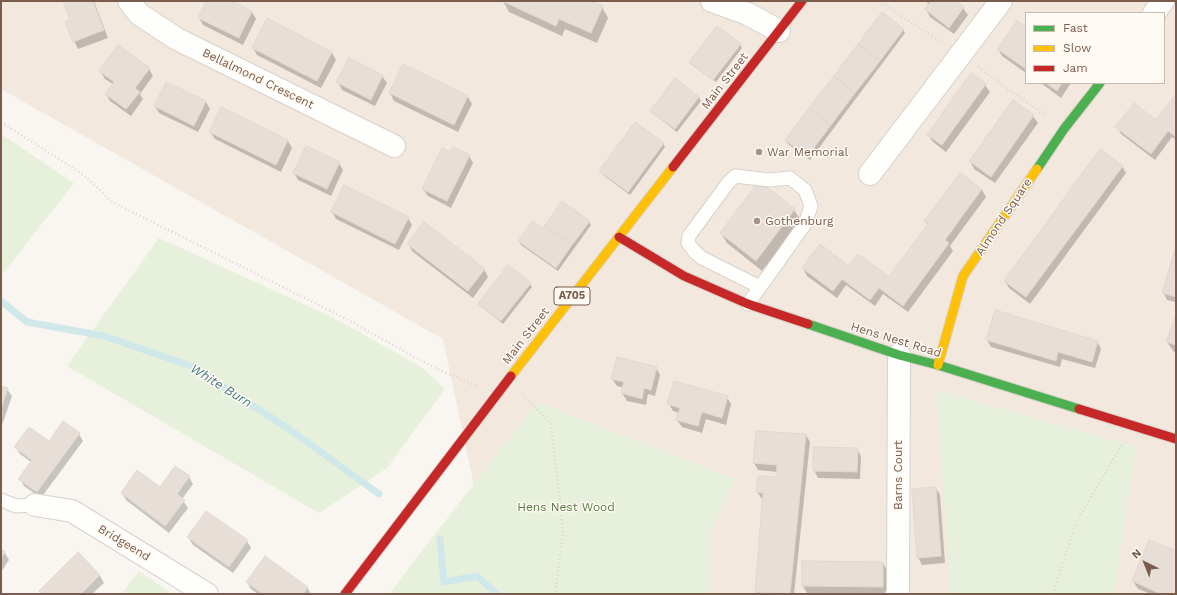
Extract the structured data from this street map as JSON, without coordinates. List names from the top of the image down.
{
  "streets": {
    "street": [
      "Bellalmond Crescent",
      "Main Street",
      "Almond Square",
      "A705",
      "Hens Nest Road",
      "Barns Court",
      "Bridgeend"
    ]
  },
  "crossings": [
    ["Main Street", "Hens Nest Road"],
    ["Almond Square", "Hens Nest Road"],
    ["Hens Nest Road", "Barns Court"]
  ],
  "water": ["White Burn"],
  "parks": ["Hens Nest Wood"],
  "places": ["War Memorial", "Gothenburg"],
  "legend": ["Fast", "Slow", "Jam"],
  "north": "top left"
}
